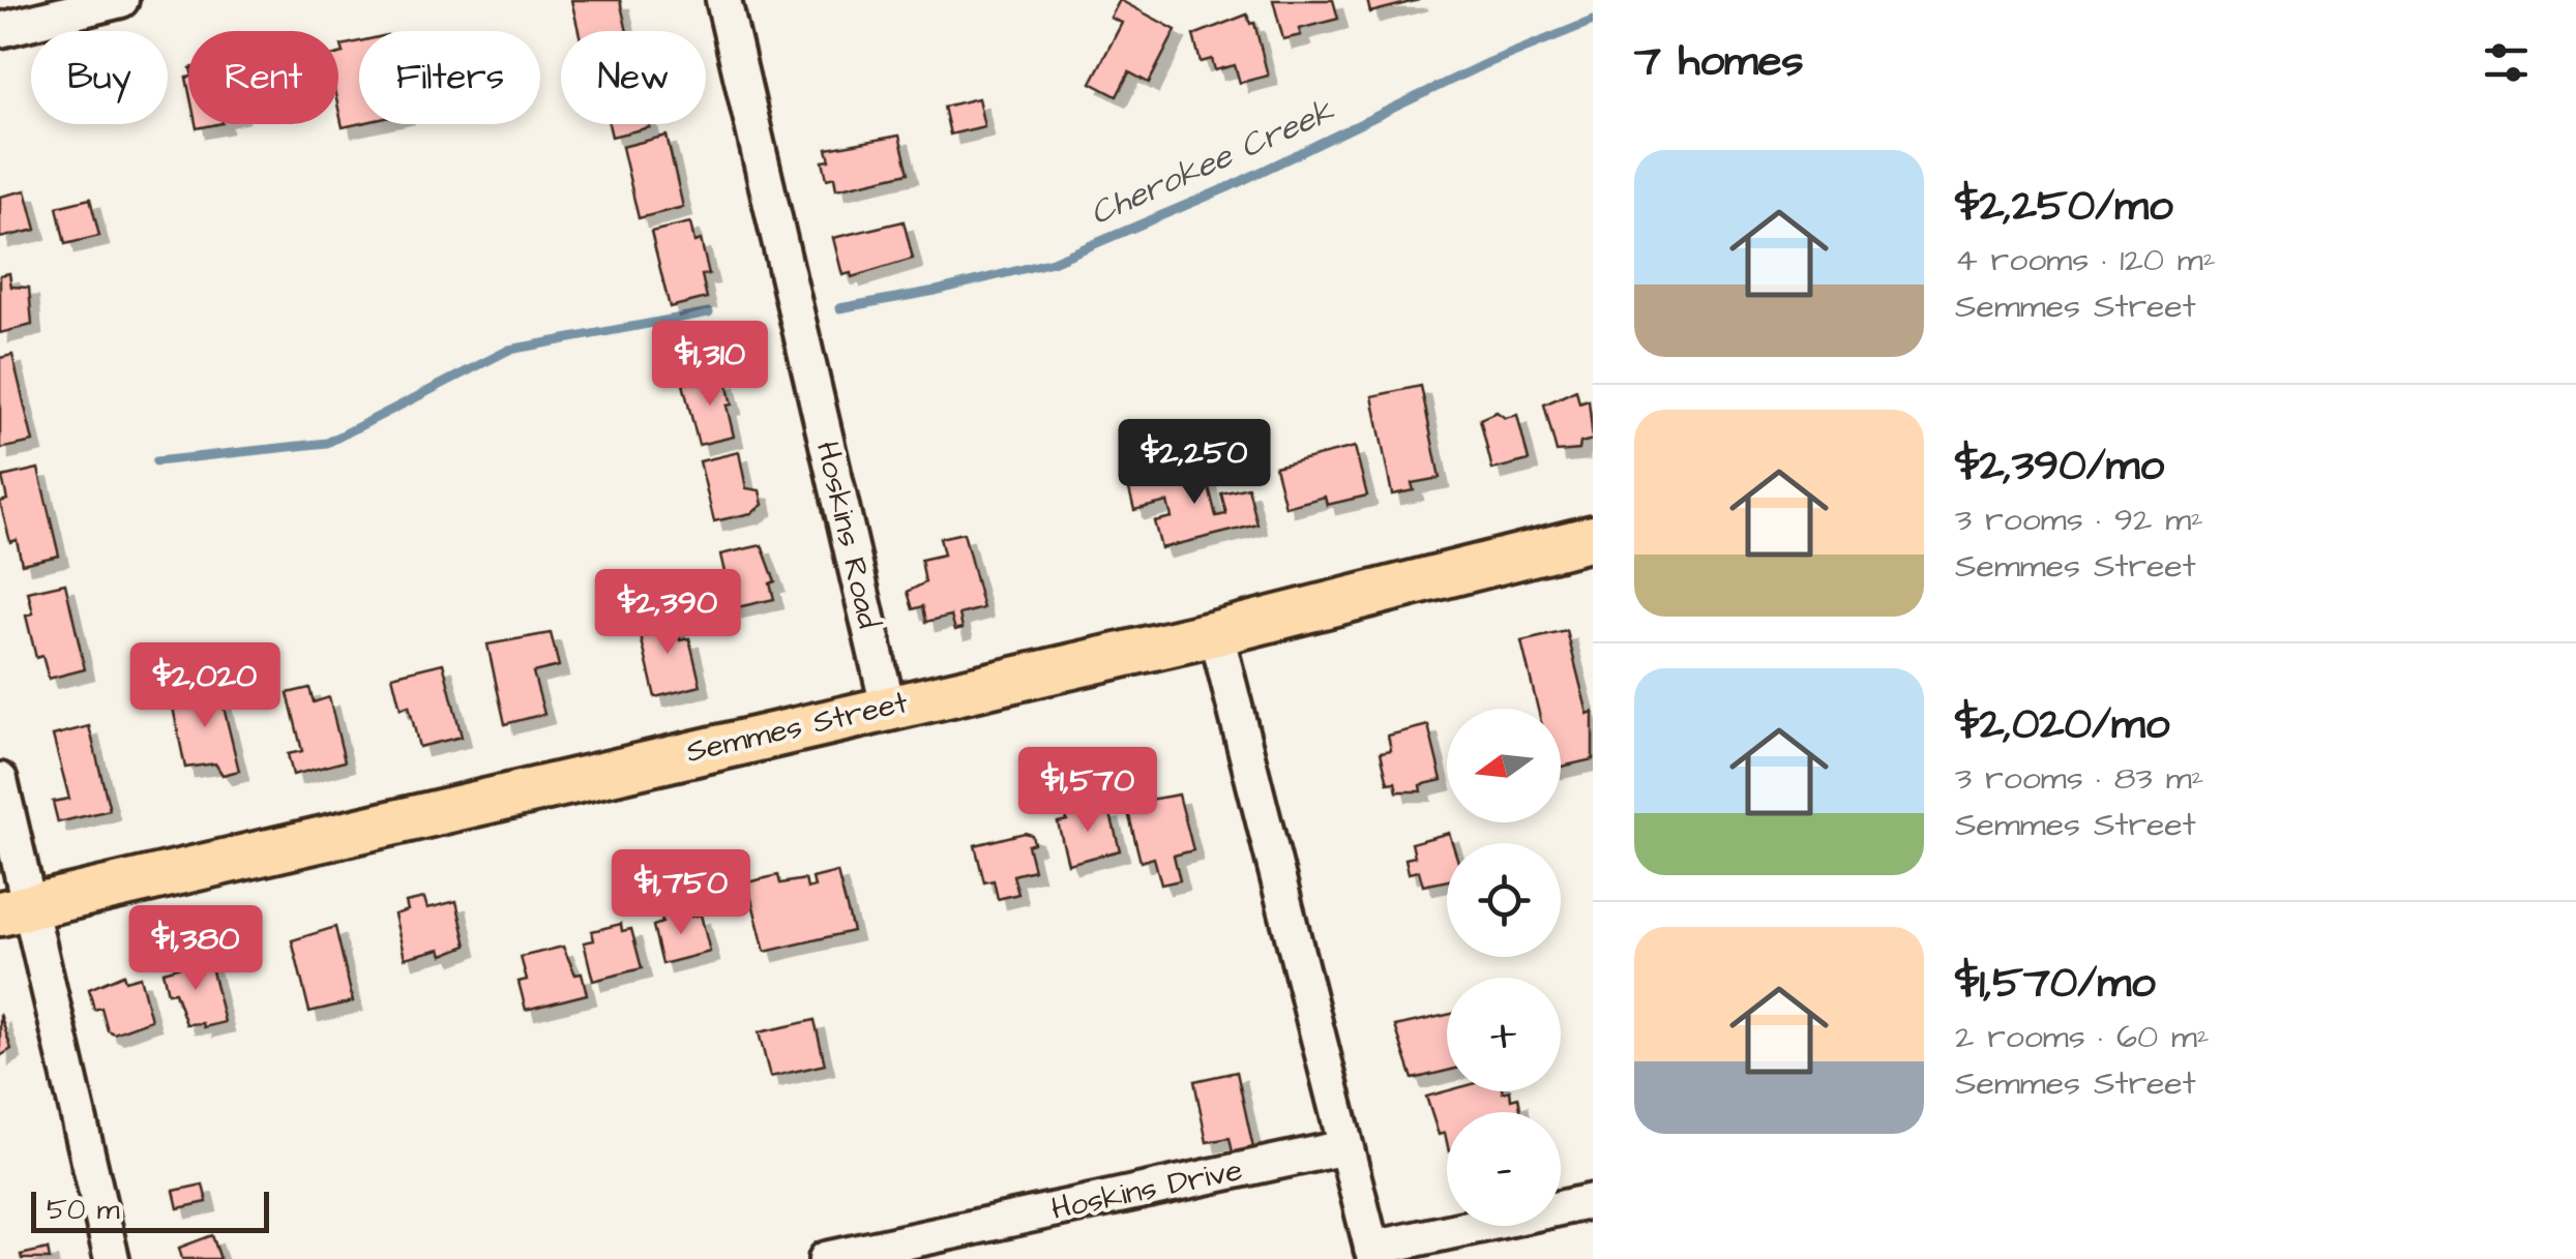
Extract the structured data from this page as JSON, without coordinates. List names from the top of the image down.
{
  "streets": {
    "main road": ["Semmes Street"],
    "street": ["Hoskins Road", "Hoskins Drive"]
  },
  "crossings": [
    ["Hoskins Road", "Semmes Street"]
  ],
  "water": ["Cherokee Creek"],
  "scale_bar": "50 m",
  "north": "left",
  "page": {
    "heading": "7 homes",
    "chip": [
      "Buy",
      "Rent",
      "Filters",
      "New"
    ],
    "list": [
      {
        "name": "$2,250/mo",
        "note": "4 rooms · 120 m² · Semmes Street"
      },
      {
        "name": "$2,390/mo",
        "note": "3 rooms · 92 m² · Semmes Street"
      },
      {
        "name": "$2,020/mo",
        "note": "3 rooms · 83 m² · Semmes Street"
      },
      {
        "name": "$1,570/mo",
        "note": "2 rooms · 60 m² · Semmes Street"
      }
    ],
    "price": [
      "$1,310",
      "$2,250",
      "$2,390",
      "$2,020",
      "$1,570",
      "$1,750",
      "$1,380"
    ],
    "map_buttons": ["+", "−"],
    "scale": "50 m"
  }
}
